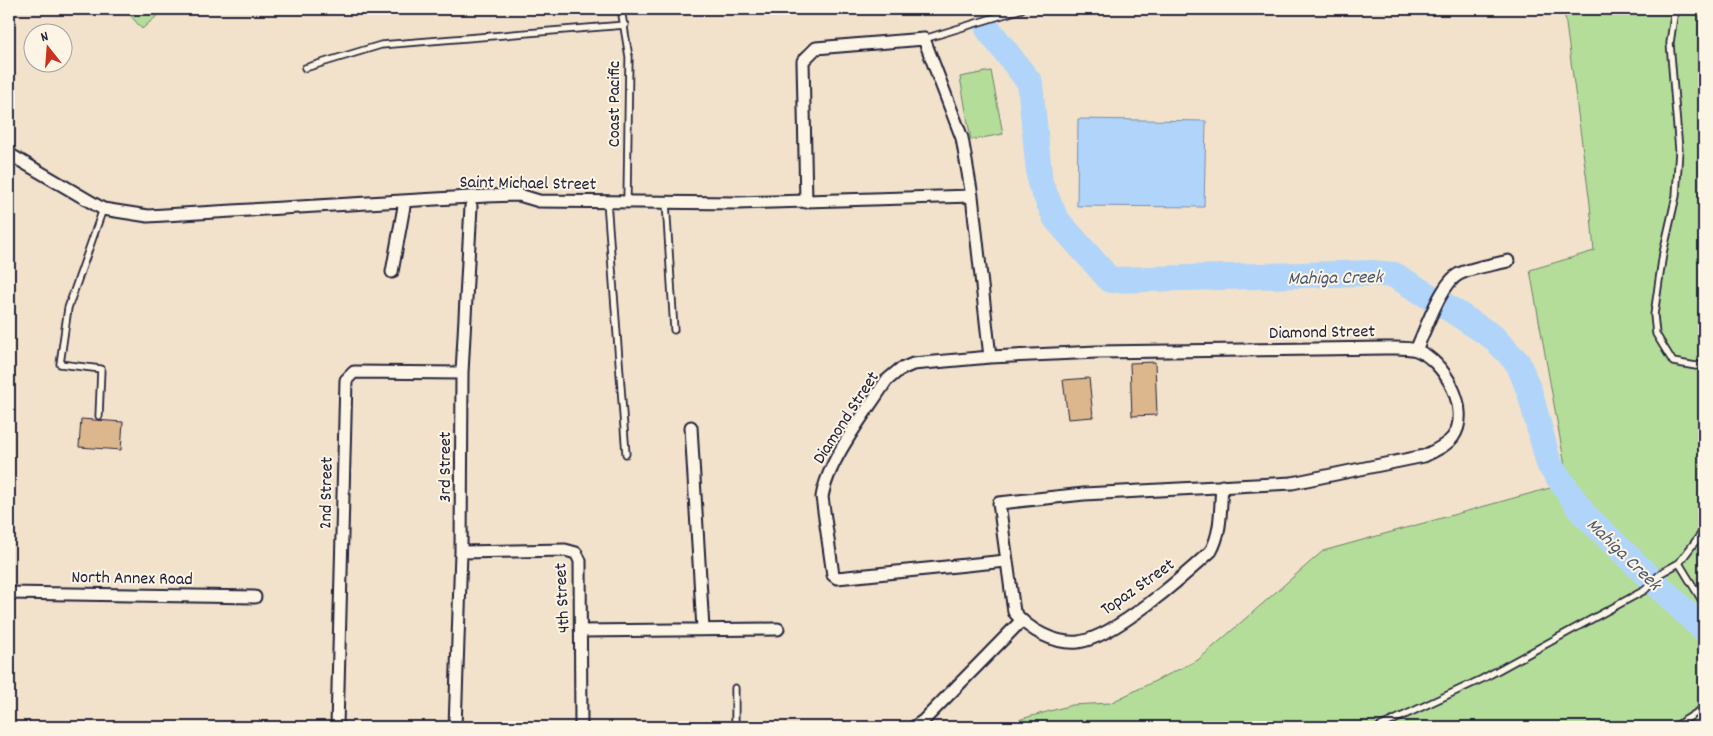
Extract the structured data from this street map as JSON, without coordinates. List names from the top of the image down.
{
  "streets": {
    "street": [
      "Saint Michael Street",
      "Diamond Street",
      "3rd Street",
      "2nd Street",
      "North Annex Road",
      "Topaz Street",
      "4th Street"
    ],
    "lane": ["Coast Pacific"]
  },
  "crossings": [
    ["Coast Pacific", "Saint Michael Street"],
    ["3rd Street", "2nd Street"],
    ["3rd Street", "4th Street"]
  ],
  "water": ["Mahiga Creek"],
  "north": "top"
}
